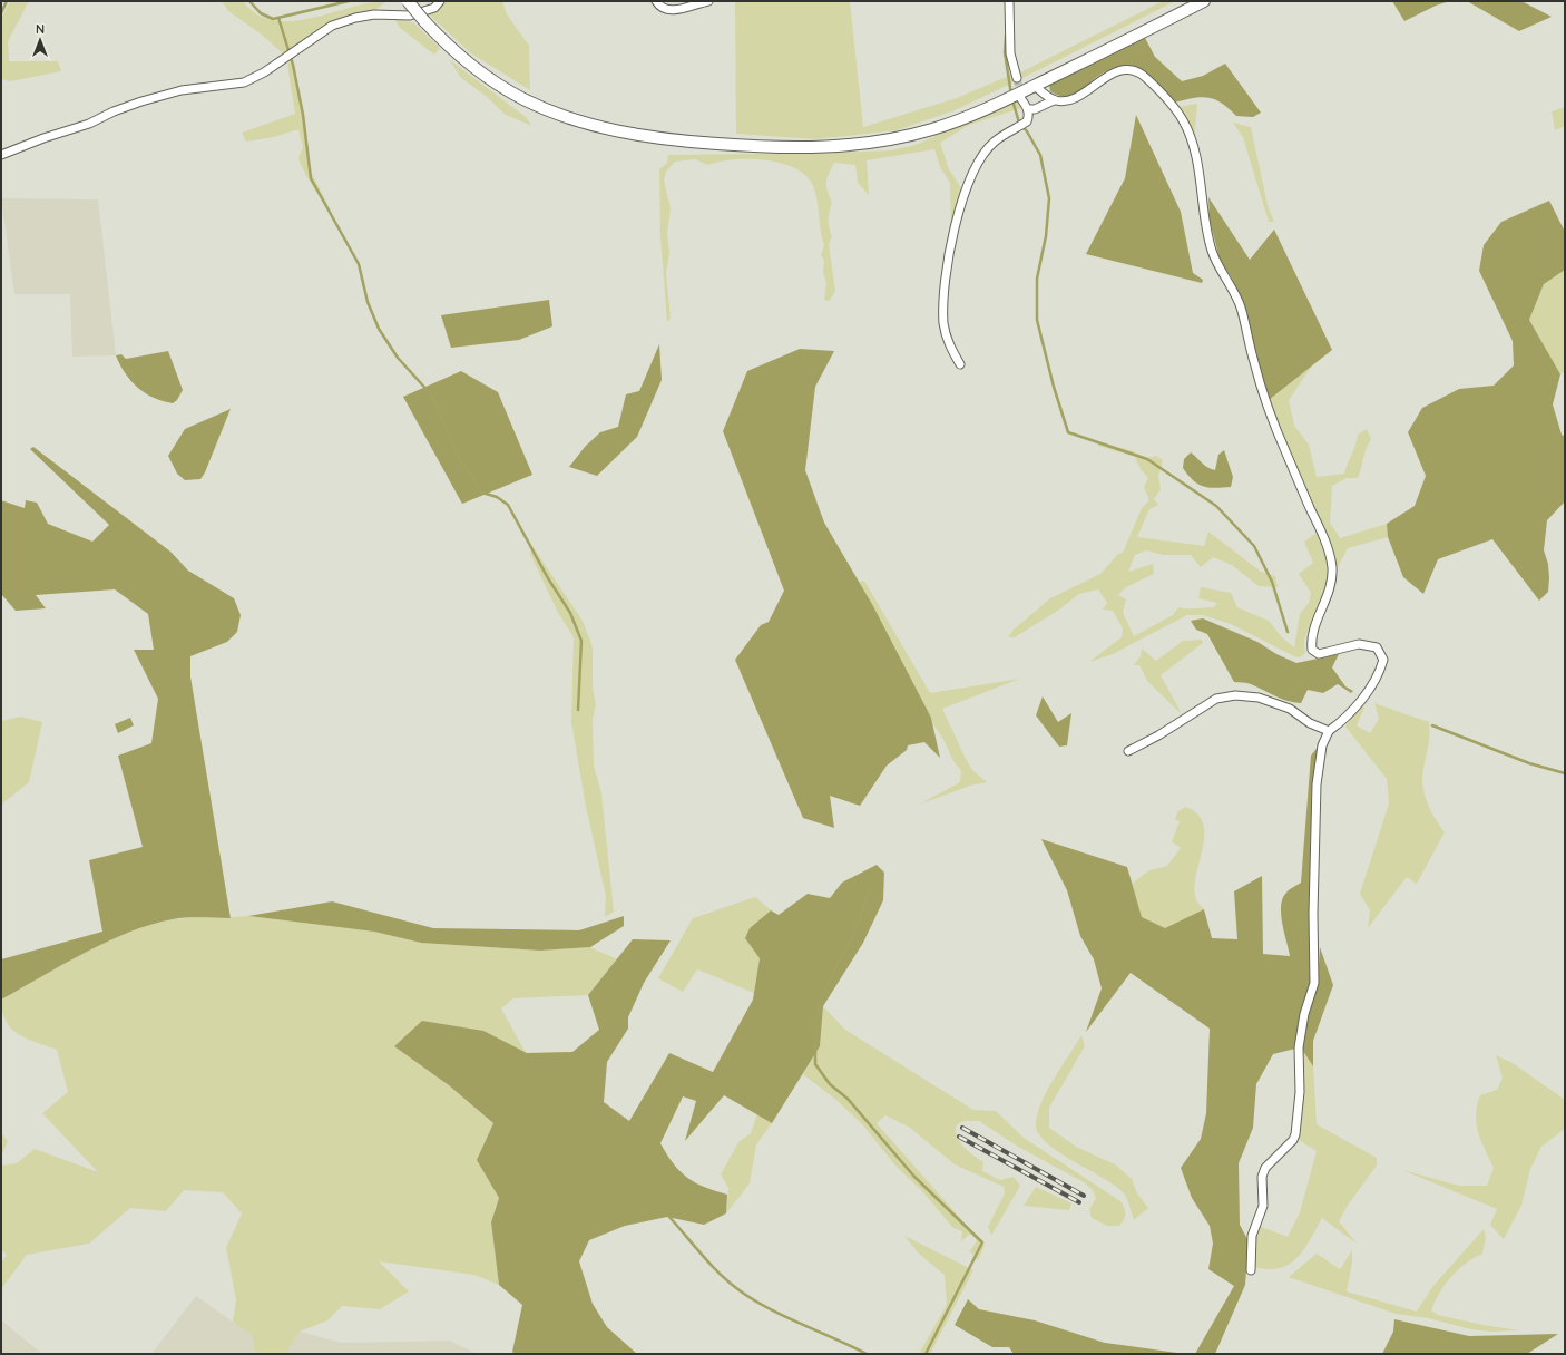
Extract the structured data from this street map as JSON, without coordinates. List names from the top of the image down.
{
  "north": "top"
}
